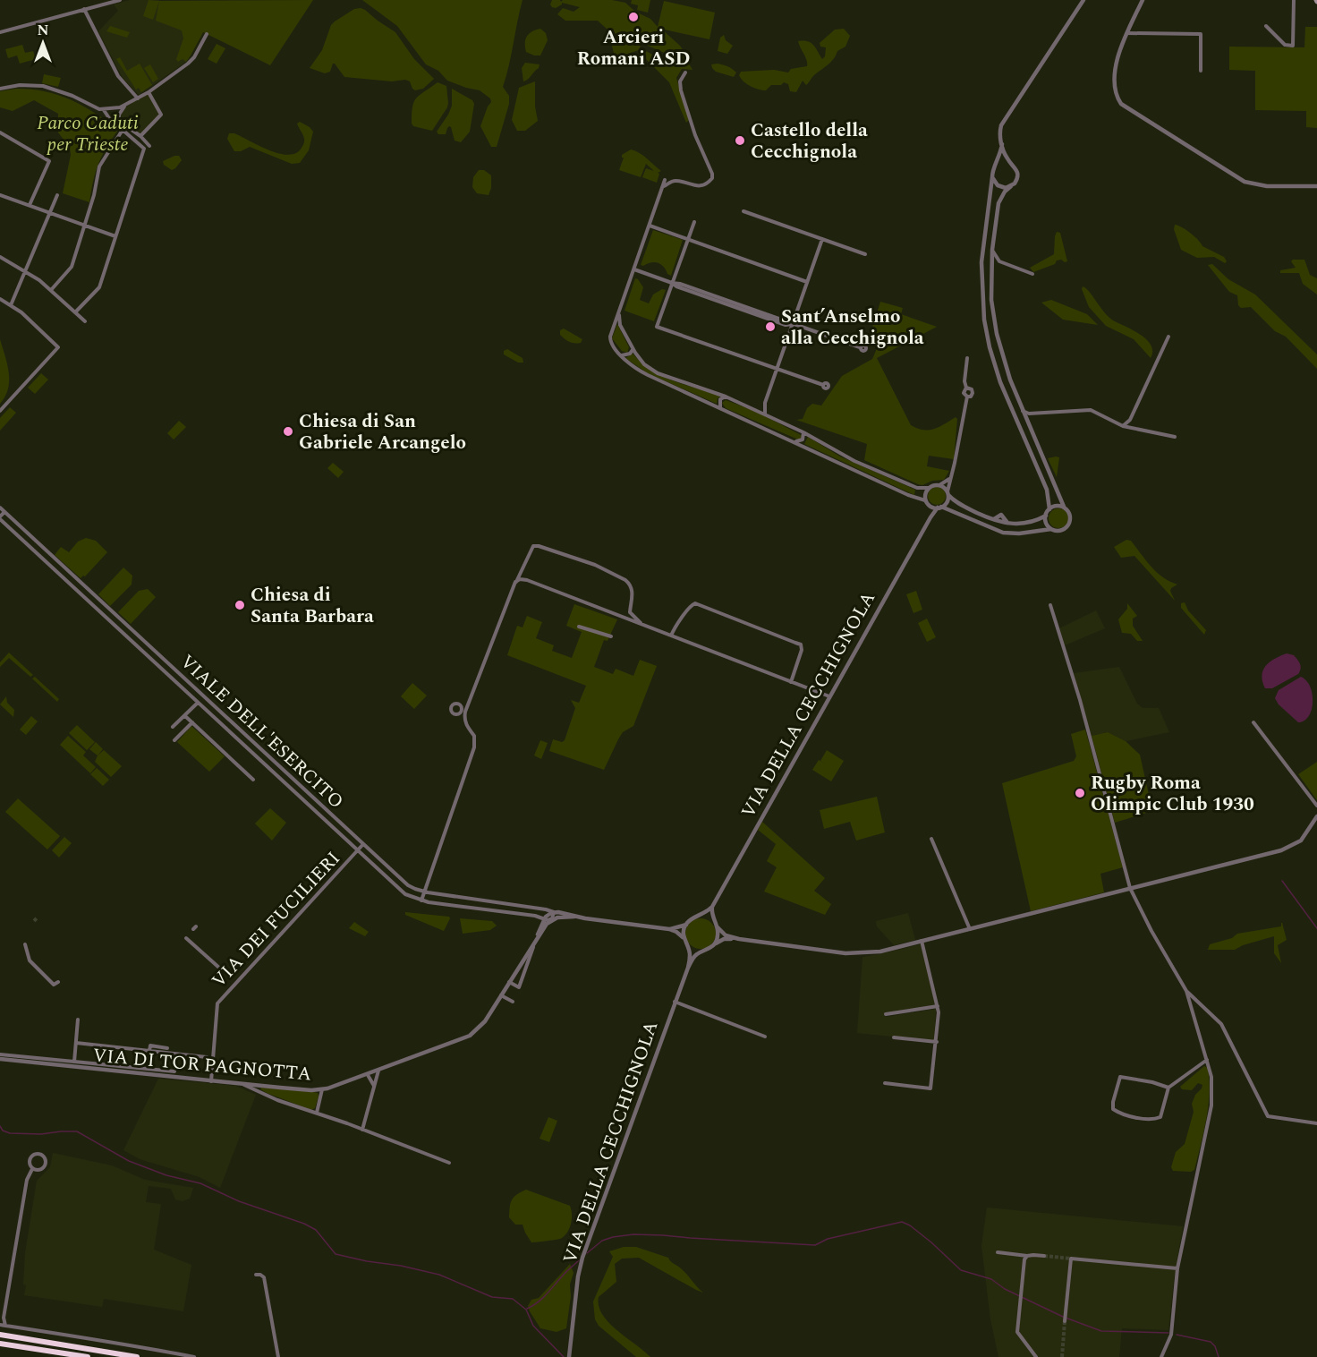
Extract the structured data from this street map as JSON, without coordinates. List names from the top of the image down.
{
  "streets": {
    "street": [
      "VIA DELLA CECCHIGNOLA",
      "VIALE DELL'ESERCITO",
      "VIA DEI FUCILIERI",
      "VIA DI TOR PAGNOTTA"
    ]
  },
  "crossings": [
    ["VIALE DELL'ESERCITO", "VIA DEI FUCILIERI"],
    ["VIA DEI FUCILIERI", "VIA DI TOR PAGNOTTA"]
  ],
  "parks": ["Parco Caduti per Trieste"],
  "places": [
    "Arcieri Romani ASD",
    "Castello della Cecchignola",
    "Sant’Anselmo alla Cecchignola",
    "Chiesa di San Gabriele Arcangelo",
    "Chiesa di Santa Barbara",
    "Rugby Roma Olimpic Club 1930"
  ],
  "north": "top"
}
